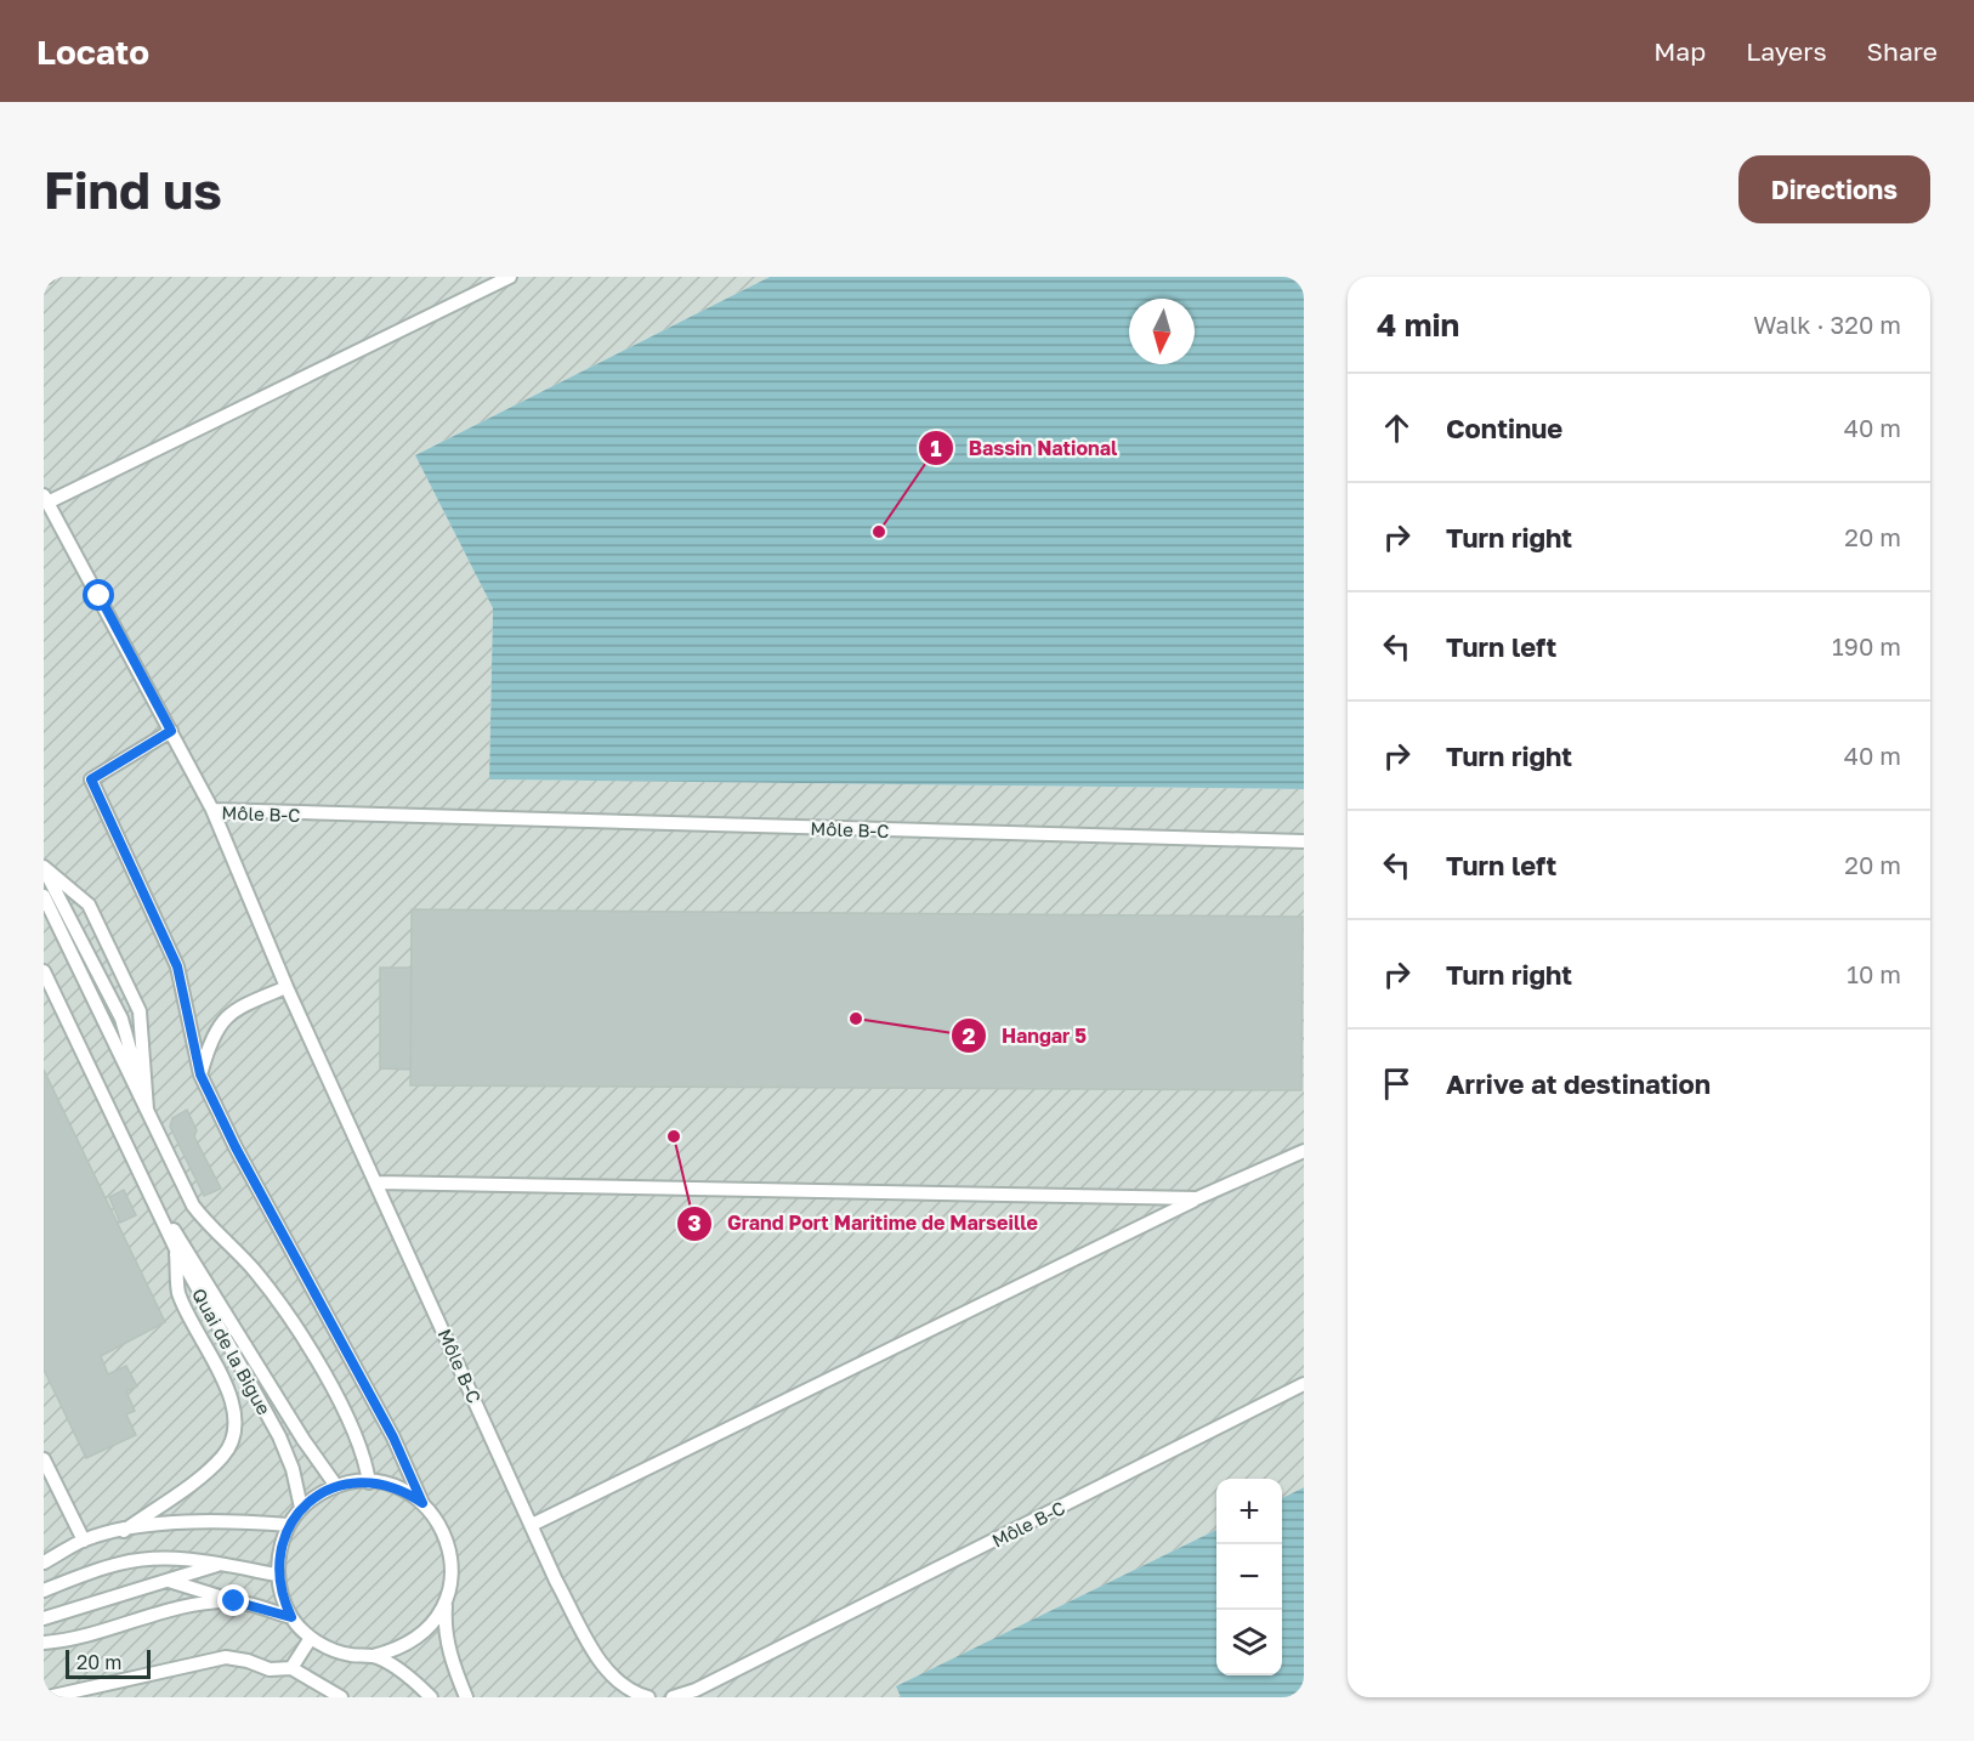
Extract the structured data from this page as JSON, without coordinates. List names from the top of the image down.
{
  "streets": {
    "lane": ["Môle B-C", "Quai de la Bigue"]
  },
  "places": ["Bassin National", "Hangar 5", "Grand Port Maritime de Marseille"],
  "scale_bar": "20 m",
  "north": "bottom",
  "page": {
    "header": "Locato",
    "nav": ["Map", "Layers", "Share"],
    "buttons": "Directions",
    "title": "Find us",
    "heading": ["4 min", "Walk · 320 m"],
    "list": [
      ["Continue", "40 m"],
      ["Turn right", "20 m"],
      ["Turn left", "190 m"],
      ["Turn right", "40 m"],
      ["Turn left", "20 m"],
      ["Turn right", "10 m"],
      "Arrive at destination"
    ],
    "map_buttons": ["+", "−"],
    "scale": "20 m"
  }
}
